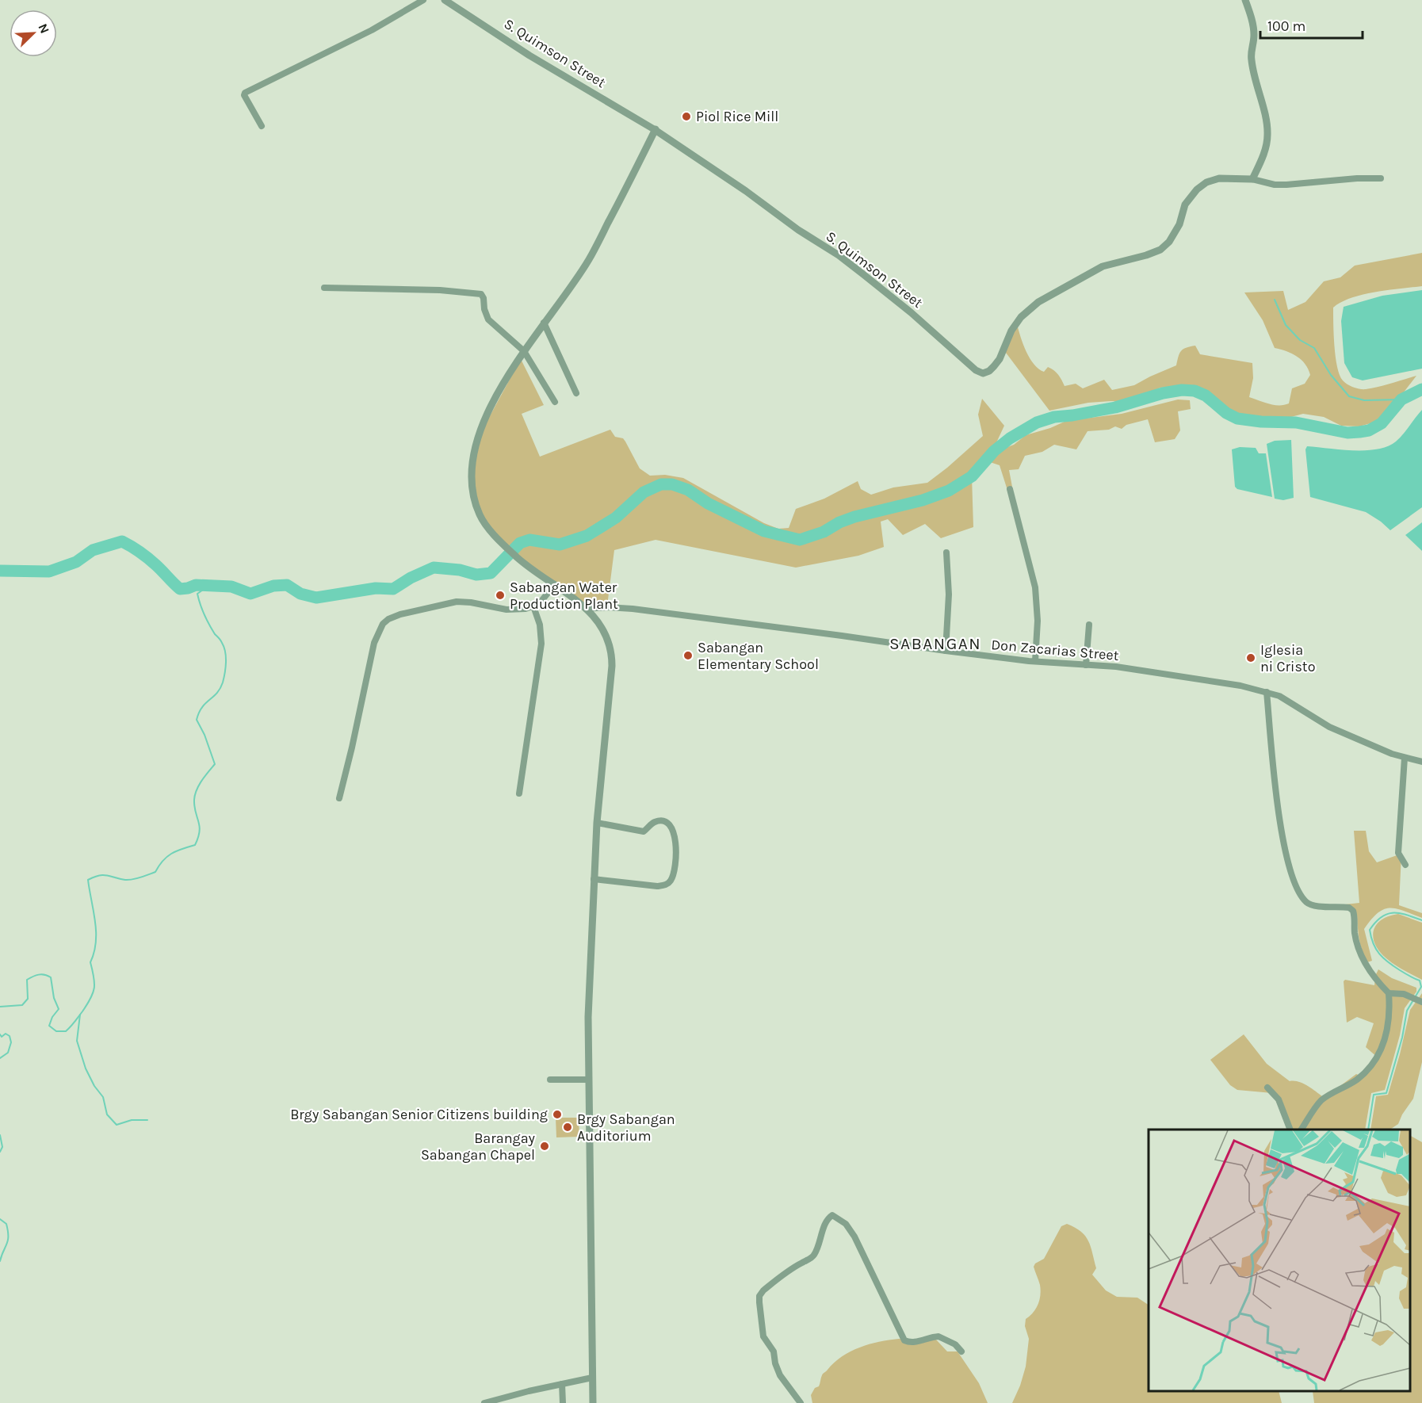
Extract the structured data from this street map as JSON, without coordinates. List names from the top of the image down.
{
  "streets": {
    "street": ["S. Quimson Street", "Don Zacarias Street"]
  },
  "districts": ["SABANGAN"],
  "places": [
    "Piol Rice Mill",
    "Sabangan Water Production Plant",
    "Sabangan Elementary School",
    "Iglesia ni Cristo",
    "Brgy Sabangan Senior Citizens building",
    "Brgy Sabangan Auditorium",
    "Barangay Sabangan Chapel"
  ],
  "scale_bar": "100 m",
  "north": "top right"
}
